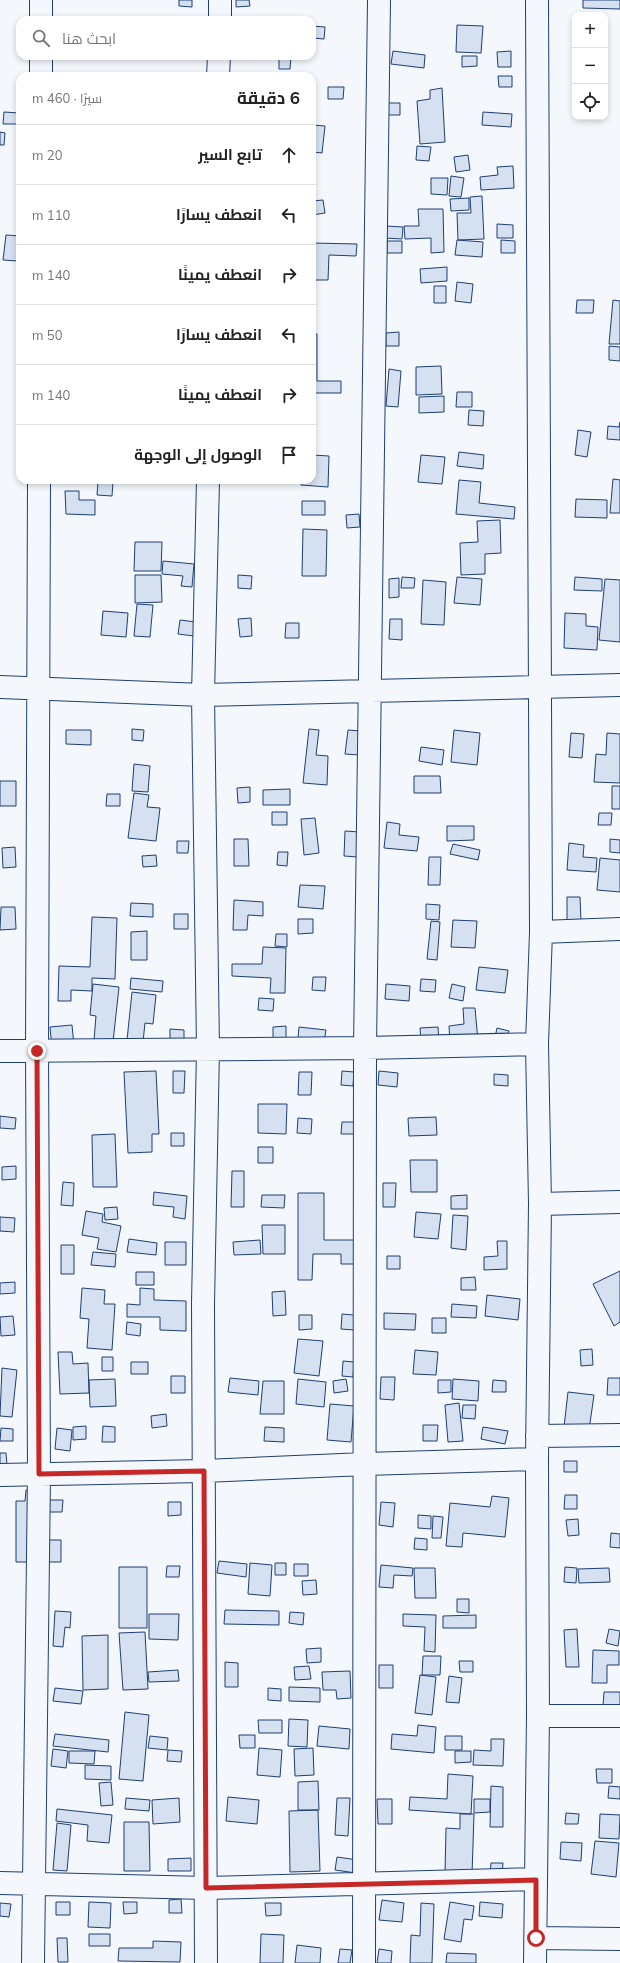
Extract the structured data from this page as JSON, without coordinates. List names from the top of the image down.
{
  "page": {
    "map_buttons": ["+", "−"],
    "search": "ابحث هنا",
    "heading": ["6 دقيقة", "سيرًا · 460 m"],
    "list": [
      ["تابع السير", "20 m"],
      ["انعطف يسارًا", "110 m"],
      ["انعطف يمينًا", "140 m"],
      ["انعطف يسارًا", "50 m"],
      ["انعطف يمينًا", "140 m"],
      "الوصول إلى الوجهة"
    ]
  }
}
